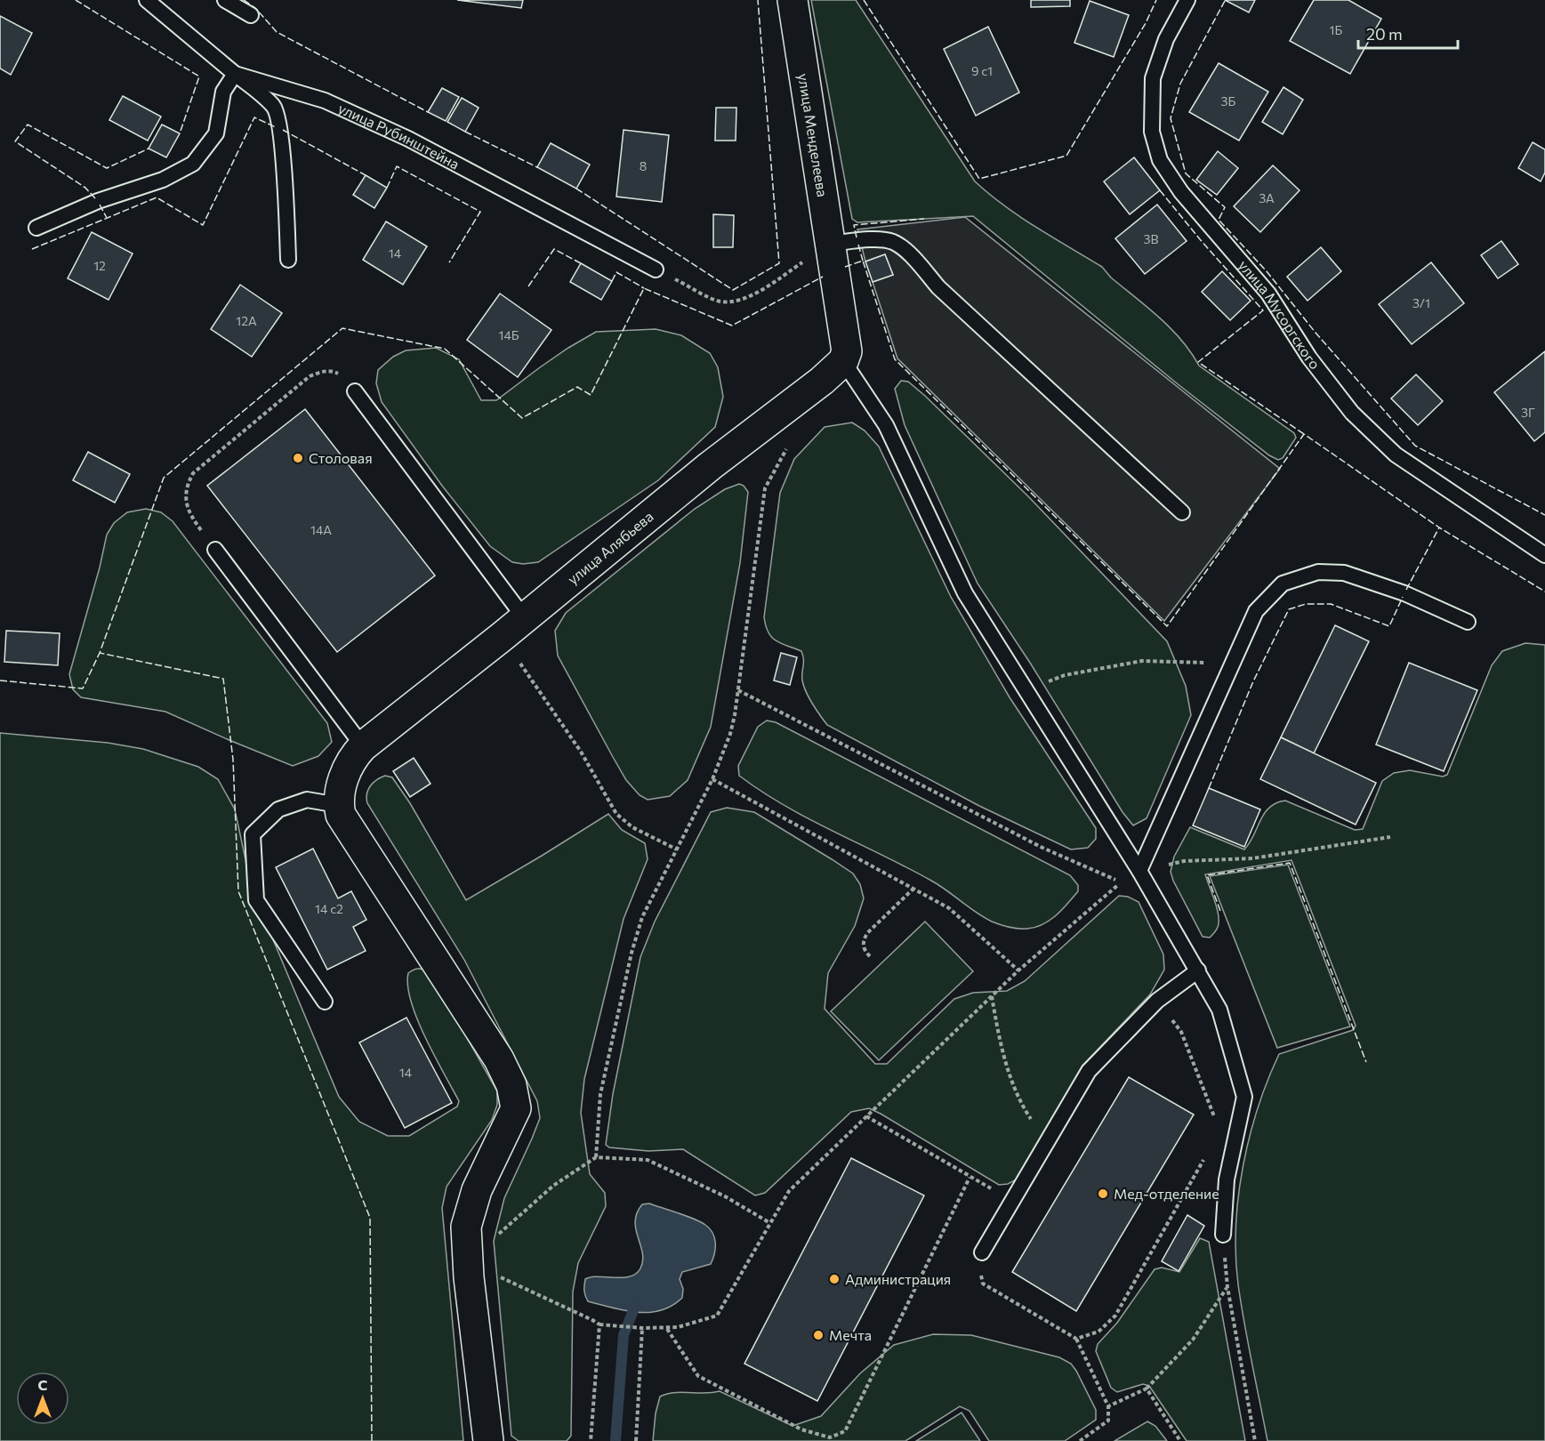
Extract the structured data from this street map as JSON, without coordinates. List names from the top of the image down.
{
  "streets": {
    "street": ["улица Менделеева", "улица Алябьева"],
    "lane": ["улица Рубинштейна", "улица Мусоргского"]
  },
  "places": [
    "Столовая",
    "Мед-отделение",
    "Администрация",
    "Мечта"
  ],
  "house_numbers": [
    "1Б",
    "9 с1",
    "3Б",
    "8",
    "3А",
    "3В",
    "14",
    "12",
    "3/1",
    "12А",
    "14Б",
    "3Г",
    "14А",
    "14 с2",
    "14"
  ],
  "scale_bar": "20 m",
  "north": "top"
}
